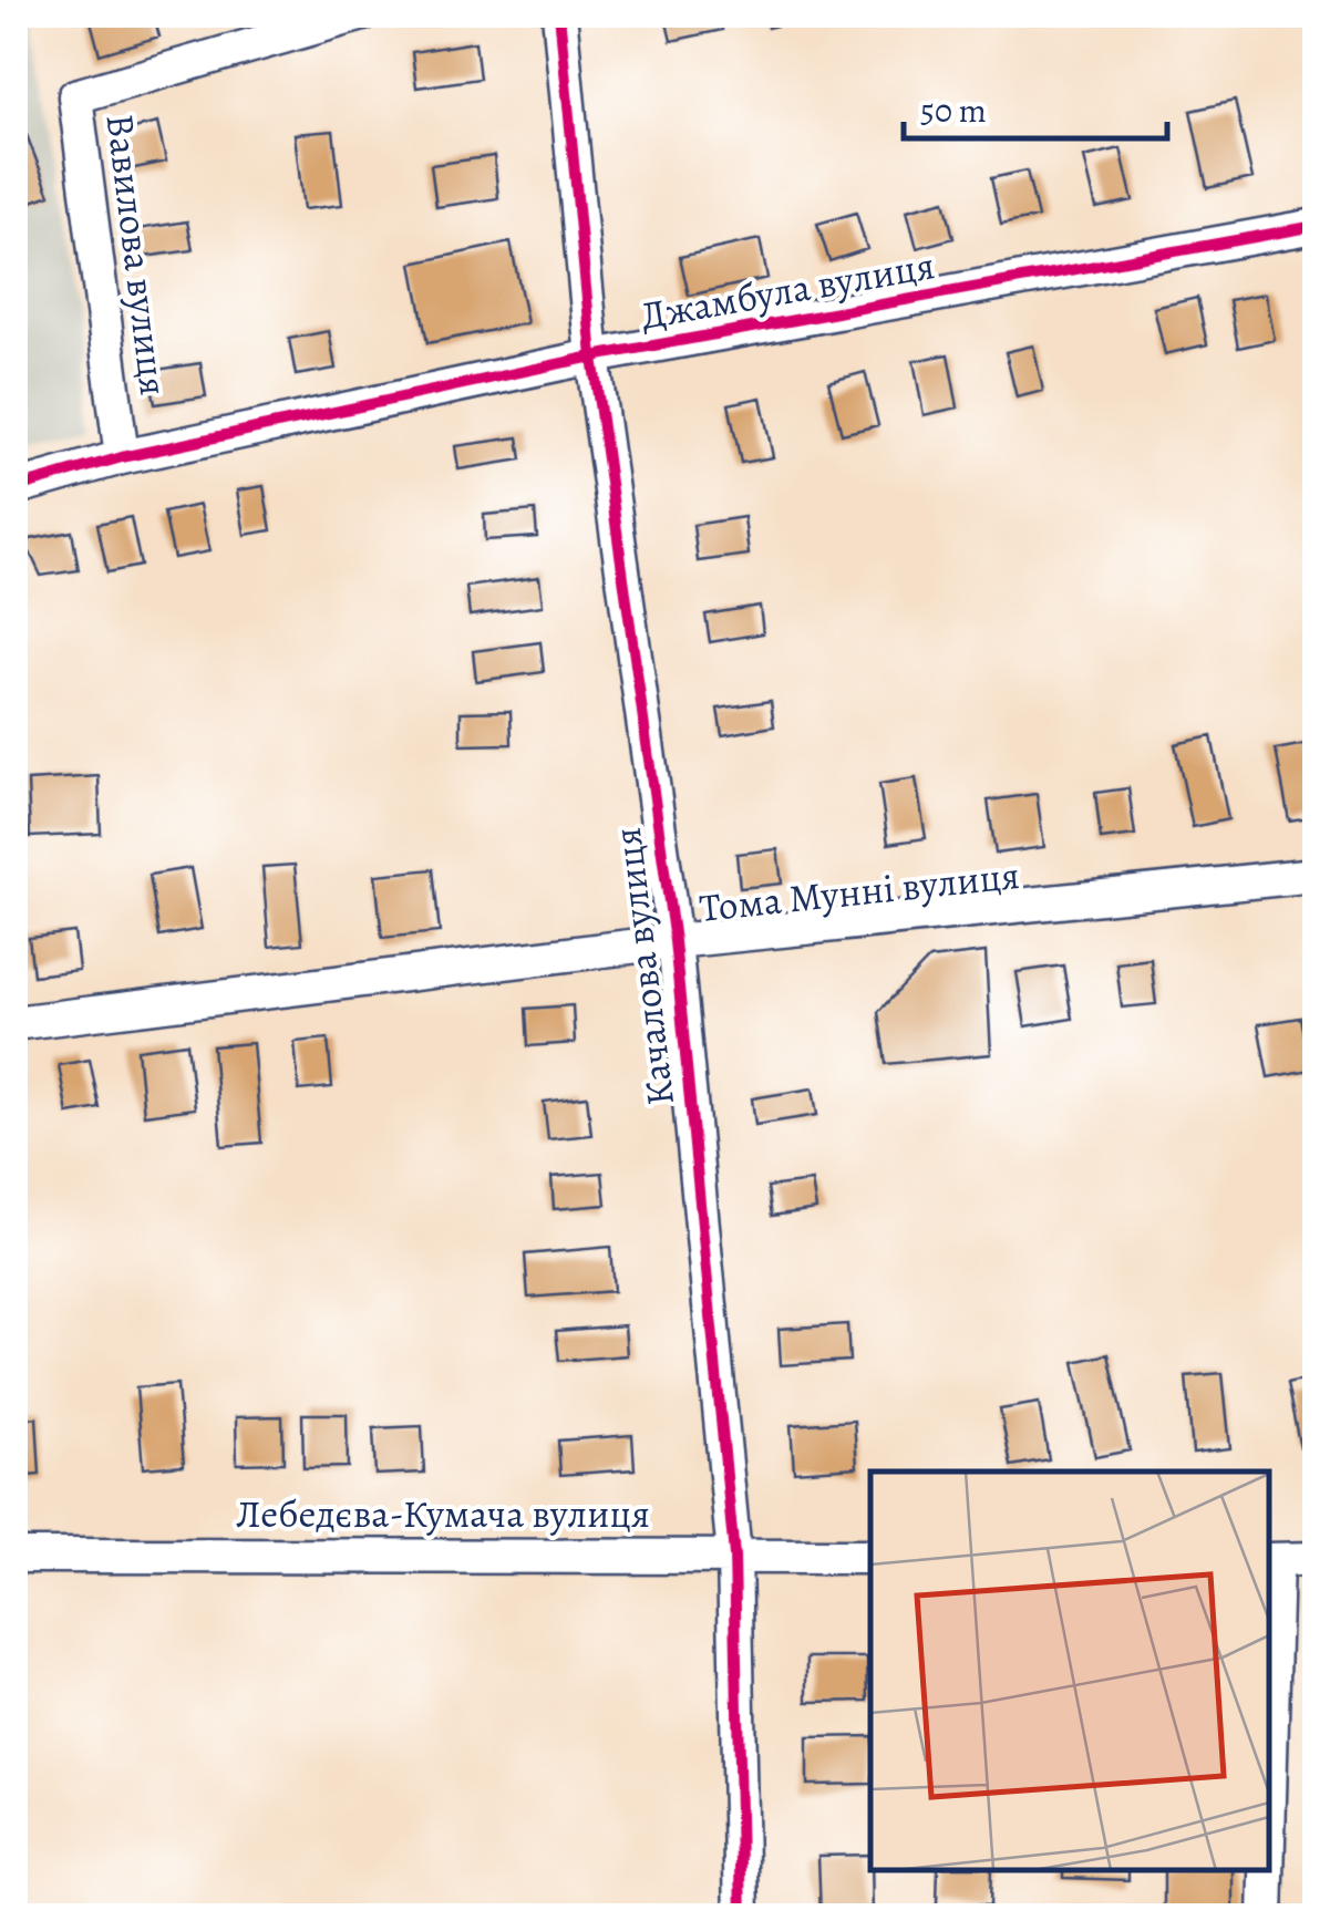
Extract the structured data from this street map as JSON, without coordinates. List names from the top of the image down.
{
  "streets": {
    "street": [
      "Вавилова вулиця",
      "Джамбула вулиця",
      "Тома Мунні вулиця",
      "Качалова вулиця",
      "Лебедєва-Кумача вулиця"
    ]
  },
  "crossings": [
    ["Вавилова вулиця", "Джамбула вулиця"],
    ["Джамбула вулиця", "Качалова вулиця"],
    ["Тома Мунні вулиця", "Качалова вулиця"],
    ["Качалова вулиця", "Лебедєва-Кумача вулиця"]
  ],
  "scale_bar": "50 m"
}
